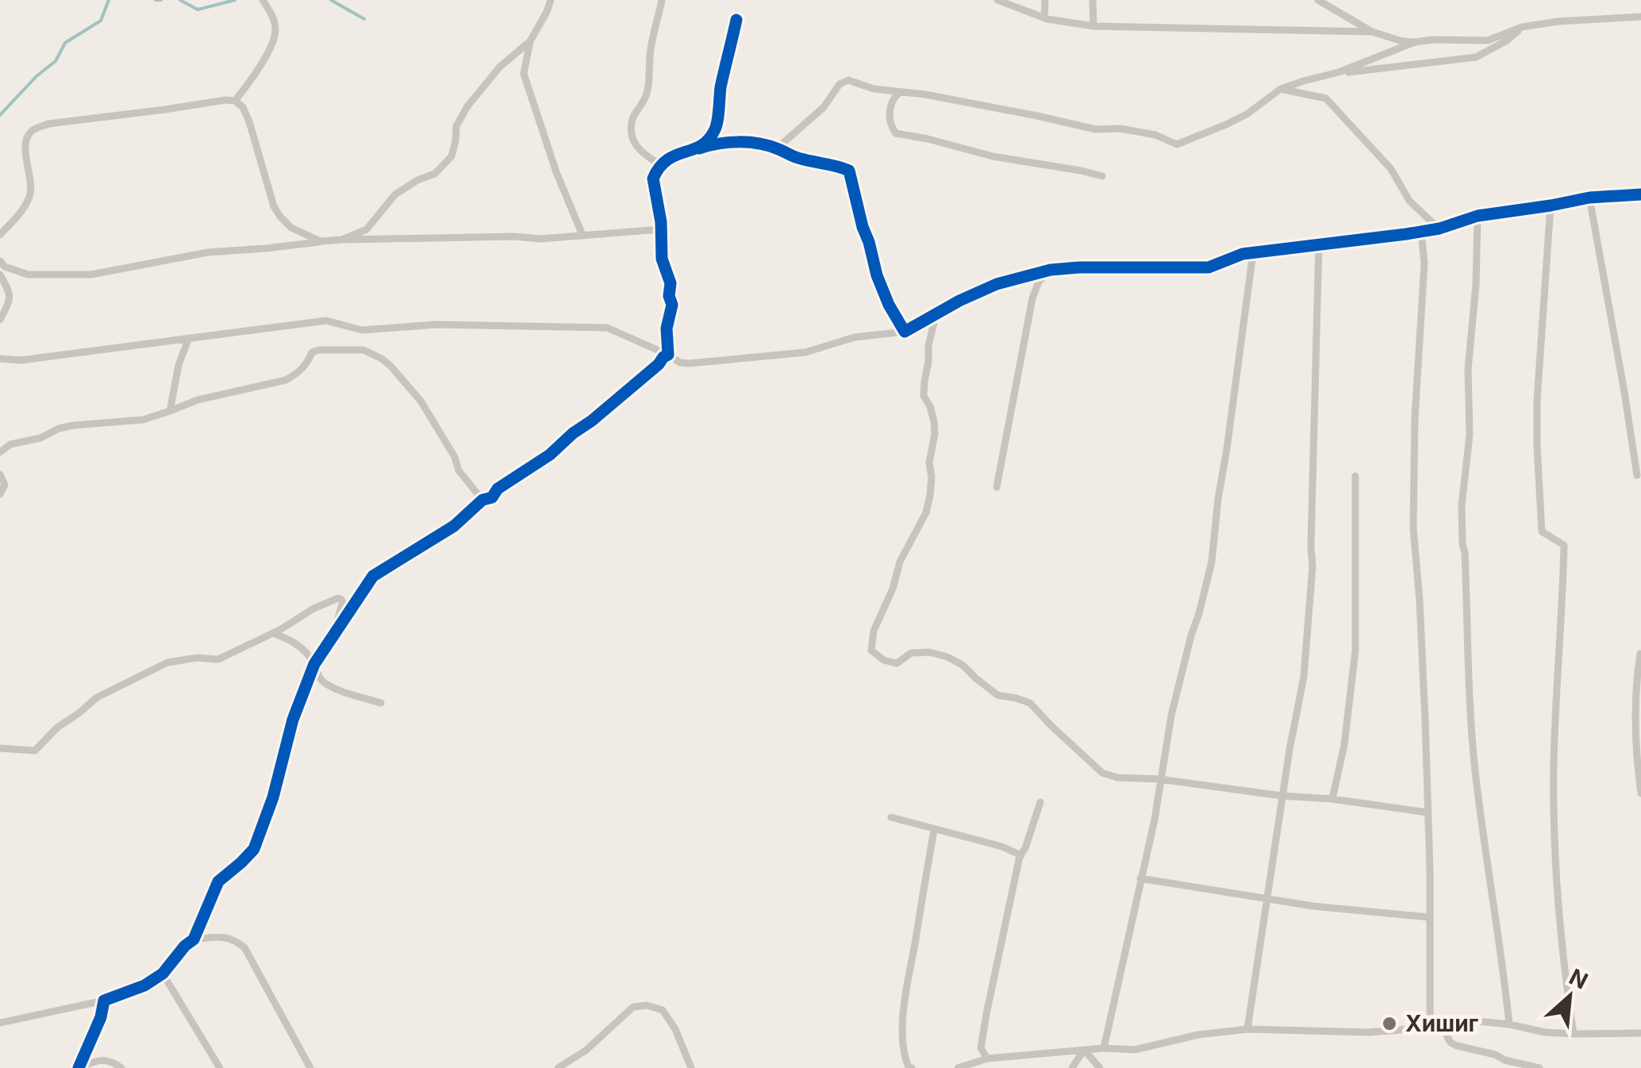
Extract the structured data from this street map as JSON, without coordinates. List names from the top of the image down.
{
  "places": ["Хишиг"],
  "north": "top right"
}
